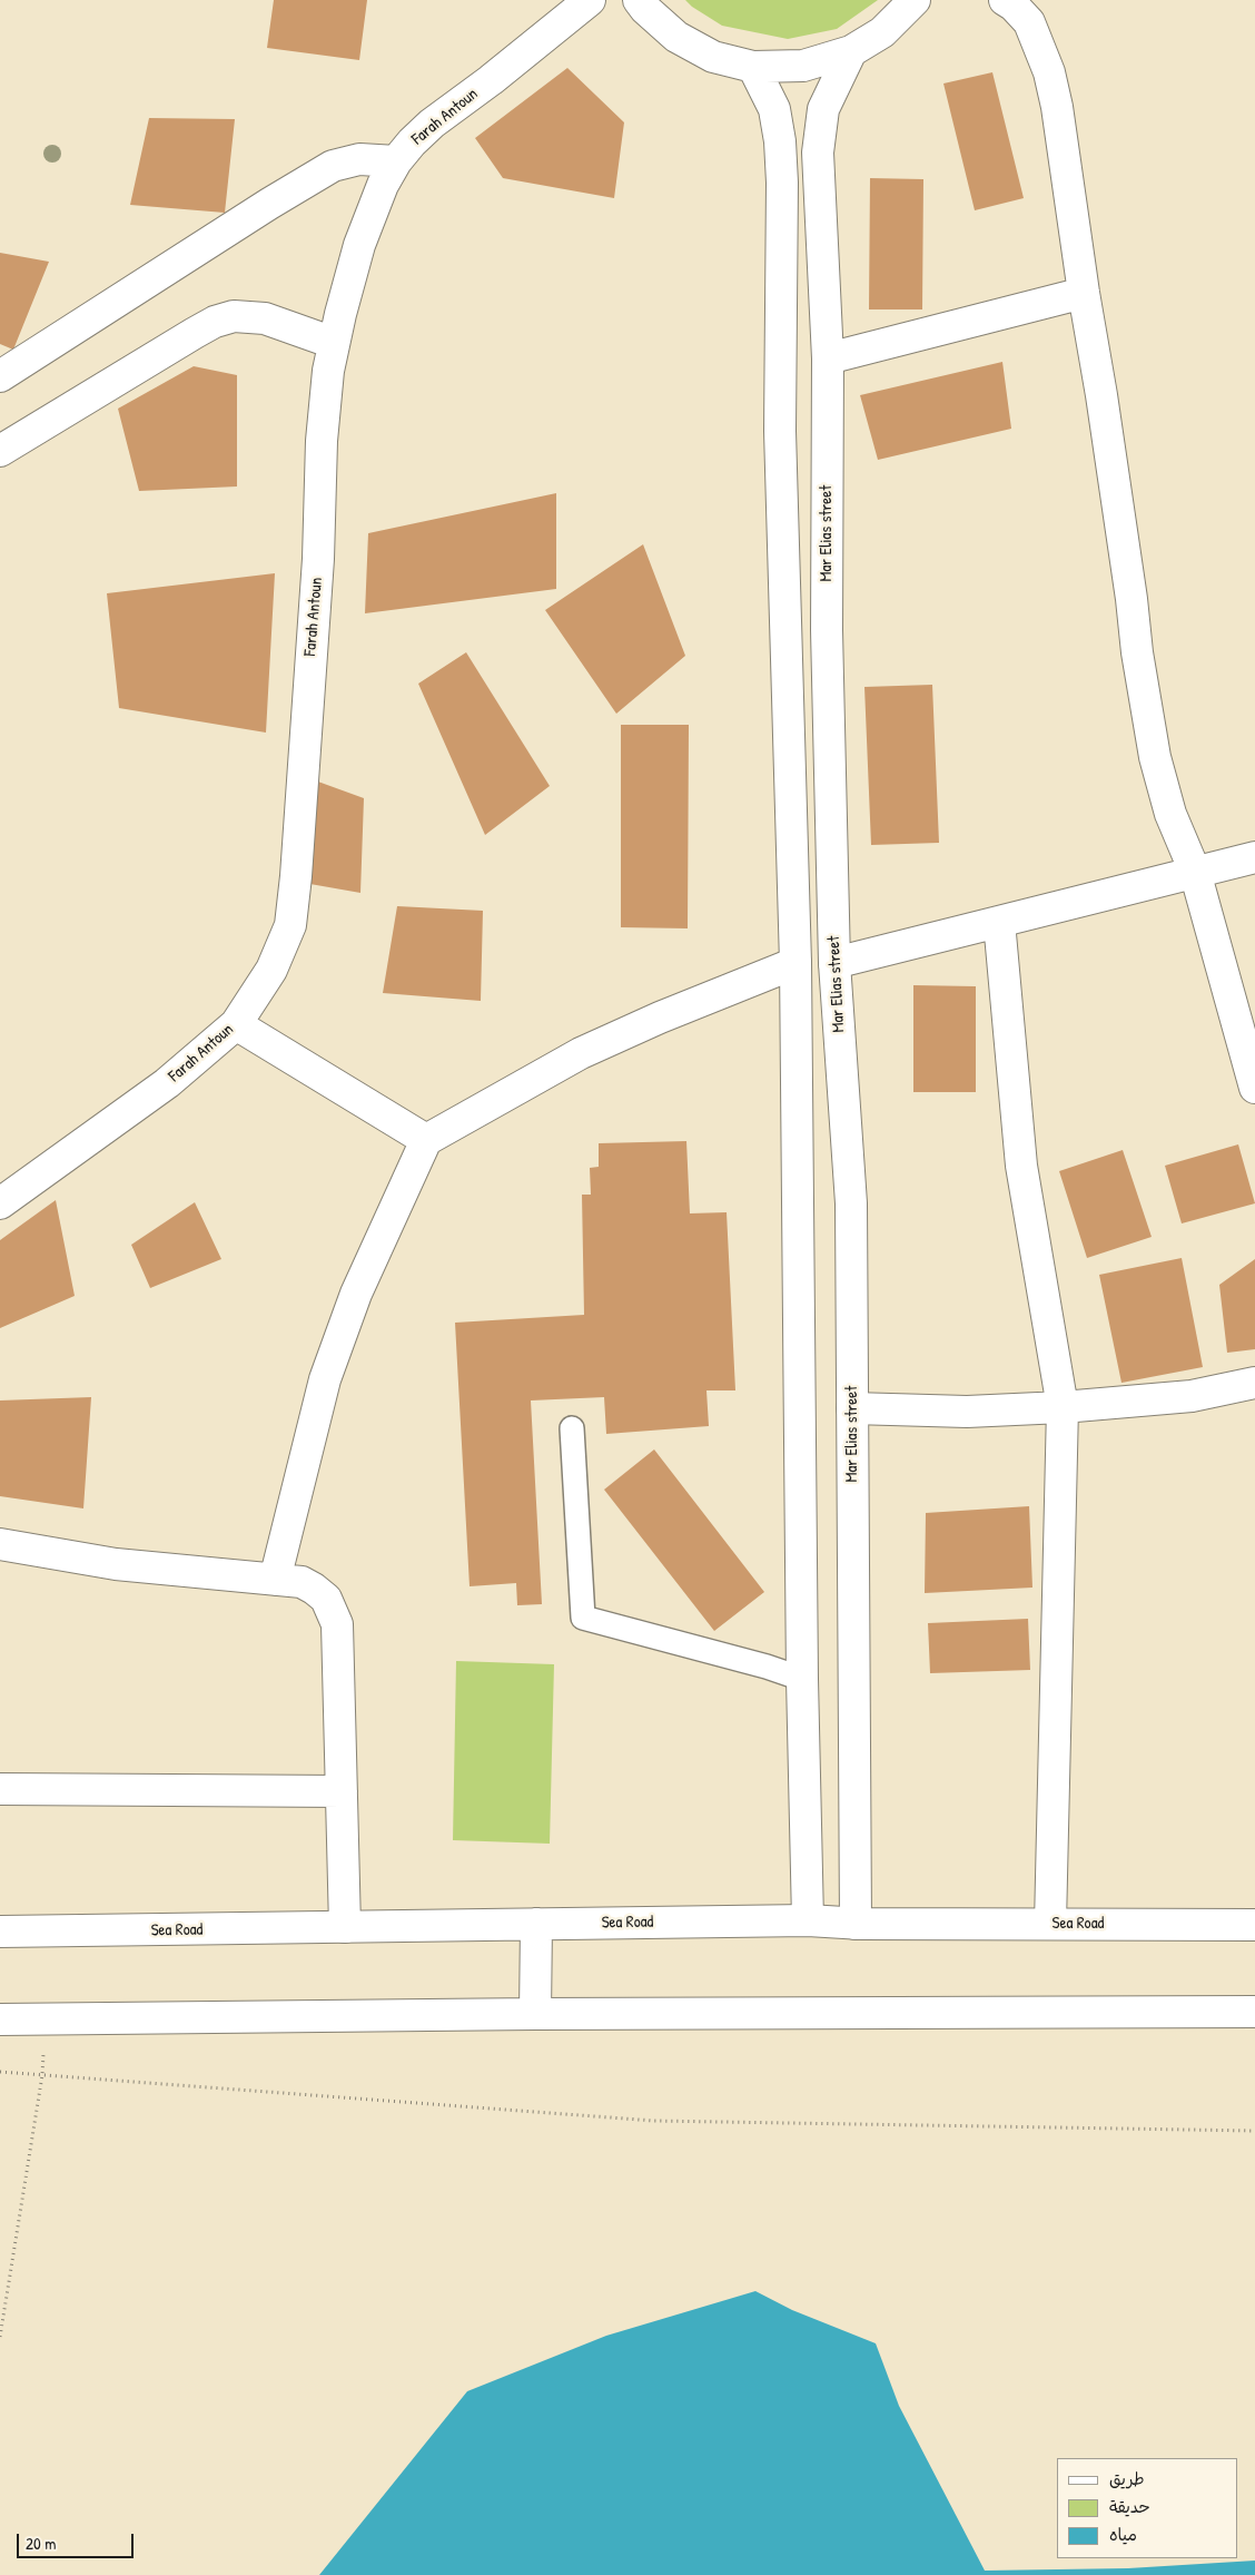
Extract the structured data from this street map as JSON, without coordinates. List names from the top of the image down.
{
  "streets": {
    "main road": ["Farah Antoun", "Mar Elias street", "Sea Road"]
  },
  "crossings": [
    ["Mar Elias street", "Sea Road"]
  ],
  "legend": ["طريق", "حديقة", "مياه"],
  "scale_bar": "20 m"
}
